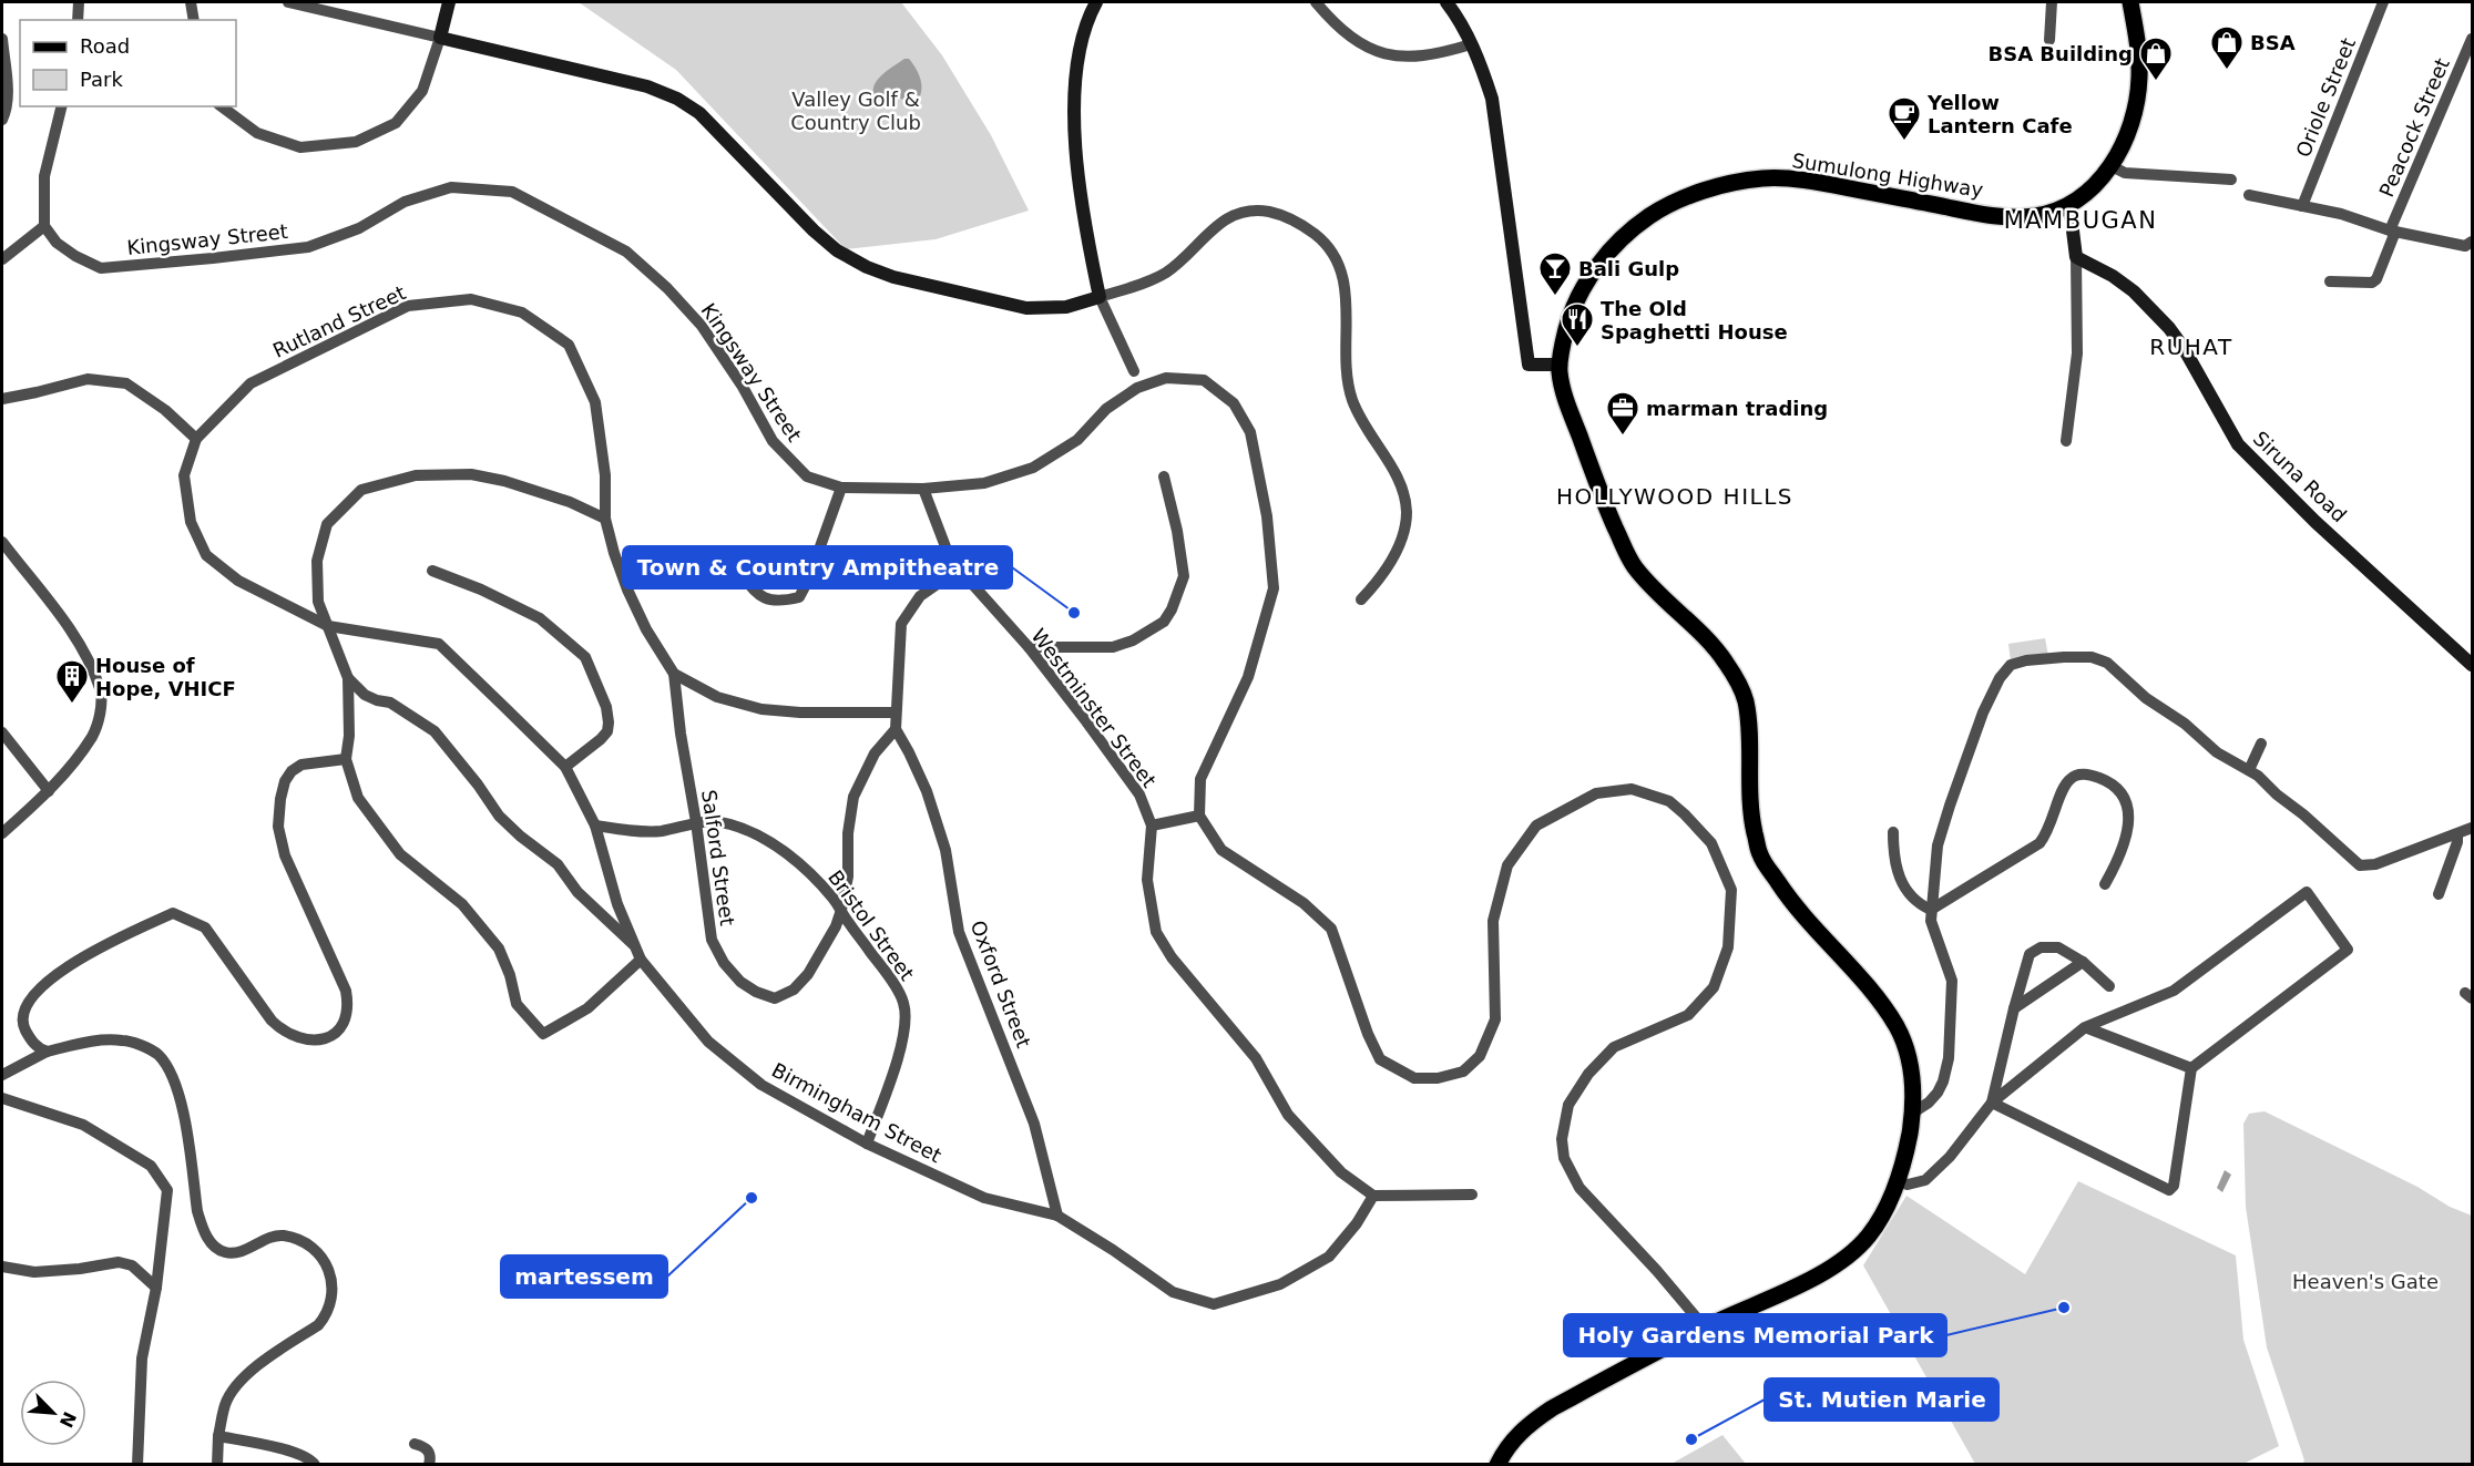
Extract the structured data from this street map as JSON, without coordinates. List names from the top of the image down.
{
  "streets": {
    "main road": ["Sumulong Highway"],
    "street": [
      "Oriole Street",
      "Peacock Street",
      "Kingsway Street",
      "Rutland Street",
      "Siruna Road",
      "Westminster Street",
      "Salford Street",
      "Bristol Street",
      "Oxford Street",
      "Birmingham Street"
    ]
  },
  "crossings": [
    ["Kingsway Street", "Westminster Street"],
    ["Rutland Street", "Salford Street"],
    ["Rutland Street", "Birmingham Street"],
    ["Westminster Street", "Birmingham Street"],
    ["Salford Street", "Bristol Street"],
    ["Salford Street", "Oxford Street"],
    ["Bristol Street", "Birmingham Street"],
    ["Oxford Street", "Birmingham Street"]
  ],
  "districts": ["MAMBUGAN", "RUHAT", "HOLLYWOOD HILLS"],
  "parks": ["Valley Golf & Country Club", "Heaven's Gate"],
  "places": {
    "shop": ["BSA", "BSA Building"],
    "cafe": ["Yellow Lantern Cafe"],
    "bar": ["Bali Gulp"],
    "restaurant": ["The Old Spaghetti House"],
    "office": ["marman trading"],
    "other": [
      "Town & Country Ampitheatre",
      "martessem",
      "Holy Gardens Memorial Park",
      "St. Mutien Marie"
    ],
    "building": ["House of Hope, VHICF"]
  },
  "legend": ["Road", "Park"],
  "north": "bottom right"
}
